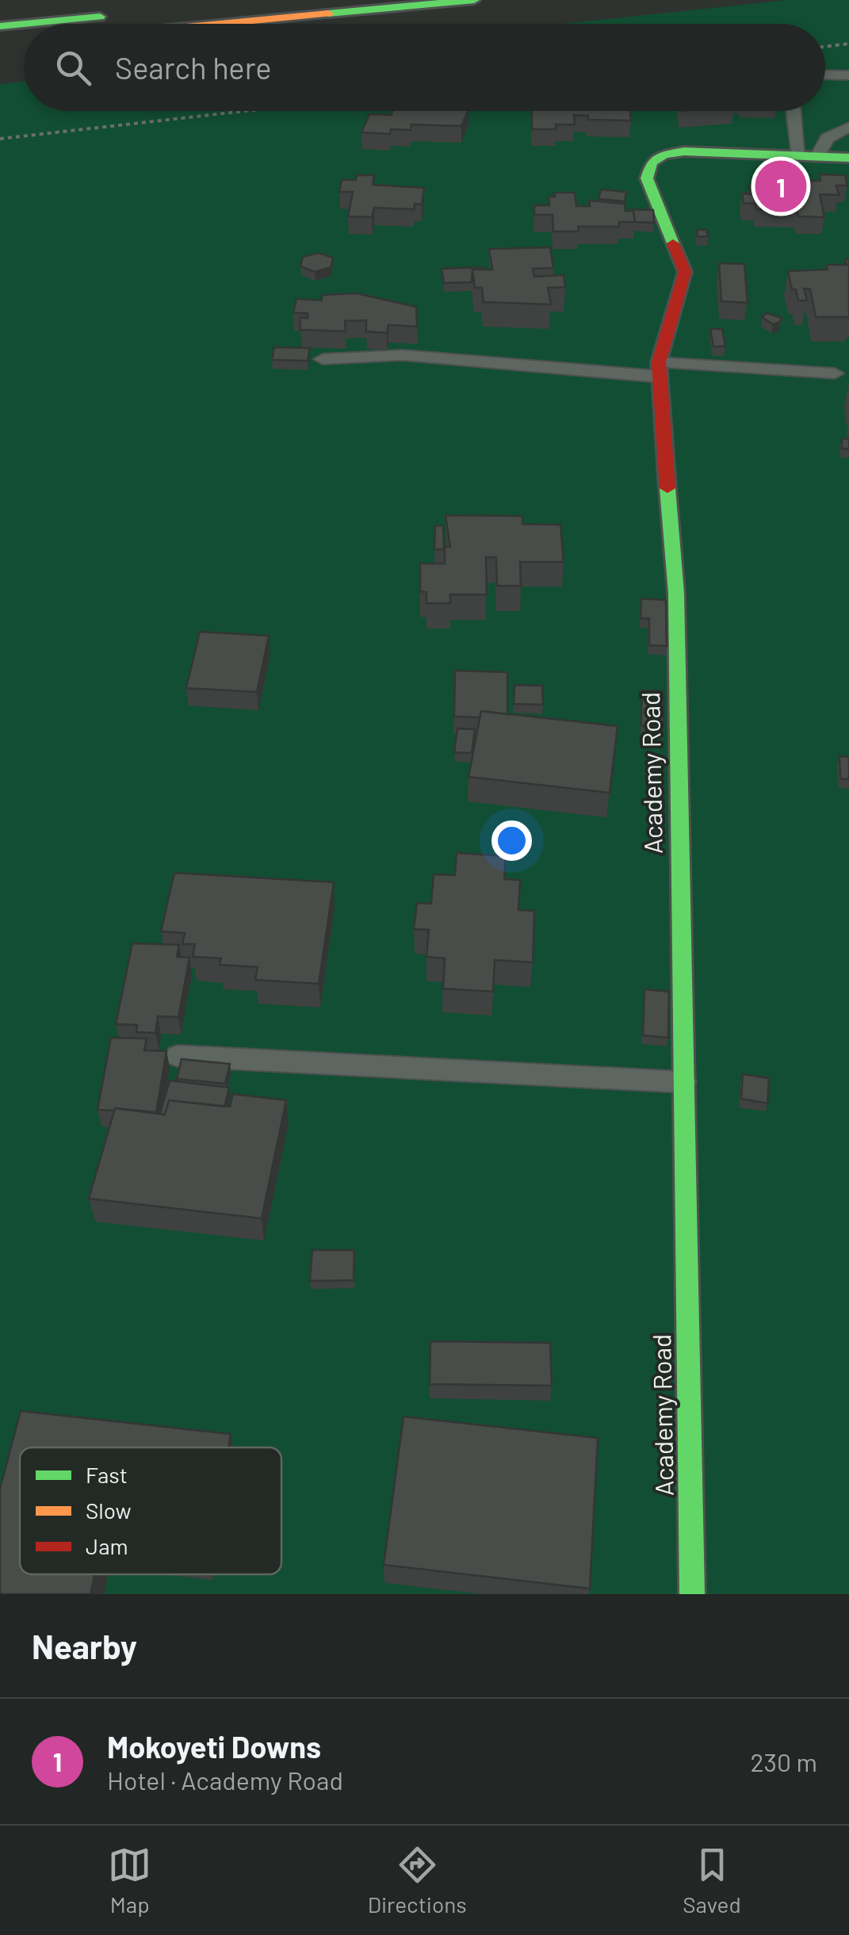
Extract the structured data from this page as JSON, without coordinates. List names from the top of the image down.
{
  "streets": {
    "main road": ["Academy Road"]
  },
  "legend": ["Fast", "Slow", "Jam"],
  "page": {
    "search": "Search here",
    "pins": "1",
    "heading": "Nearby",
    "list": [
      {
        "mark": "1",
        "name": "Mokoyeti Downs",
        "note": "Hotel · Academy Road",
        "value": "230 m"
      }
    ],
    "nav": ["Map", "Directions", "Saved"]
  }
}
